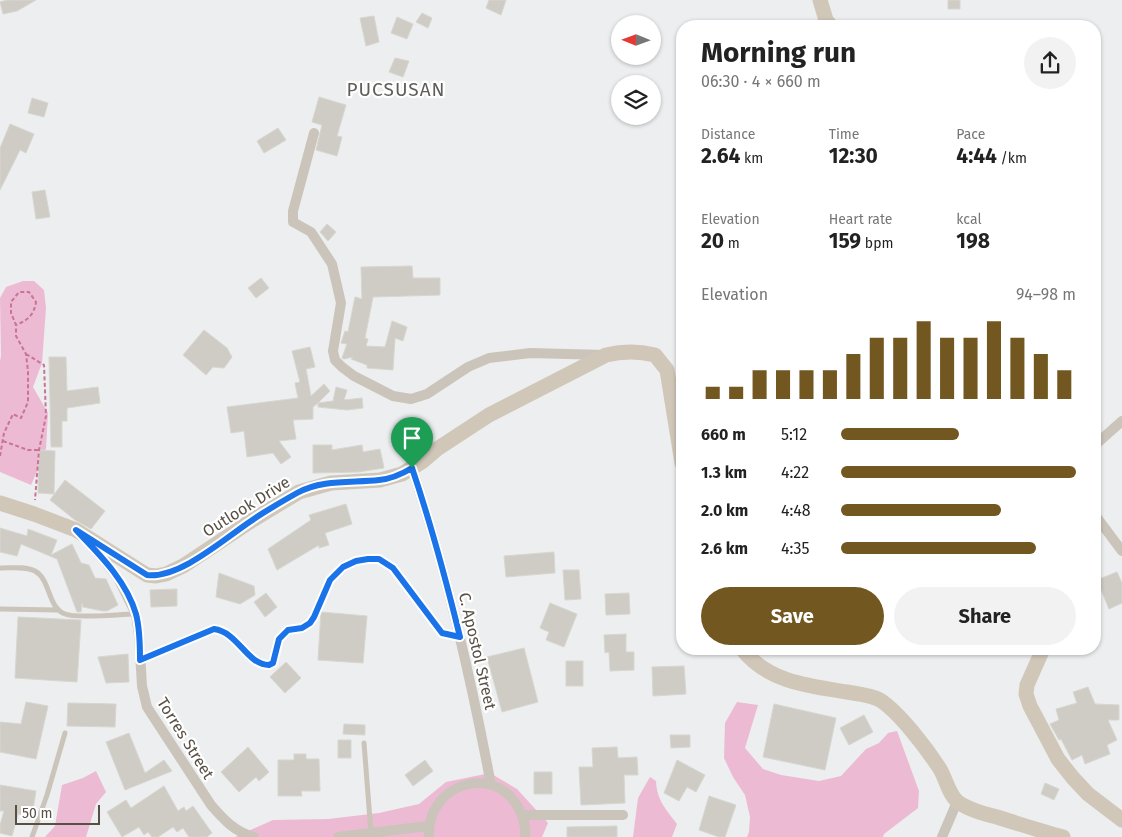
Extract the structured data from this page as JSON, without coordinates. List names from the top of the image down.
{
  "streets": {
    "street": ["Outlook Drive", "C. Apostol Street", "Torres Street"]
  },
  "crossings": [
    ["Outlook Drive", "C. Apostol Street"],
    ["Outlook Drive", "Torres Street"]
  ],
  "districts": ["PUCSUSAN"],
  "scale_bar": "50 m",
  "north": "left",
  "page": {
    "heading": ["Morning run", "06:30 · 4 × 660 m"],
    "stats": [
      ["Distance", "2.64 km"],
      ["Time", "12:30"],
      ["Pace", "4:44 /km"],
      ["Elevation", "20 m"],
      ["Heart rate", "159 bpm"],
      ["kcal", "198"]
    ],
    "chart": ["Elevation", "94–98 m"],
    "list": [
      {
        "name": "660 m",
        "note": "5:12"
      },
      {
        "name": "1.3 km",
        "note": "4:22"
      },
      {
        "name": "2.0 km",
        "note": "4:48"
      },
      {
        "name": "2.6 km",
        "note": "4:35"
      }
    ],
    "buttons": ["Save", "Share"],
    "scale": "50 m"
  }
}
